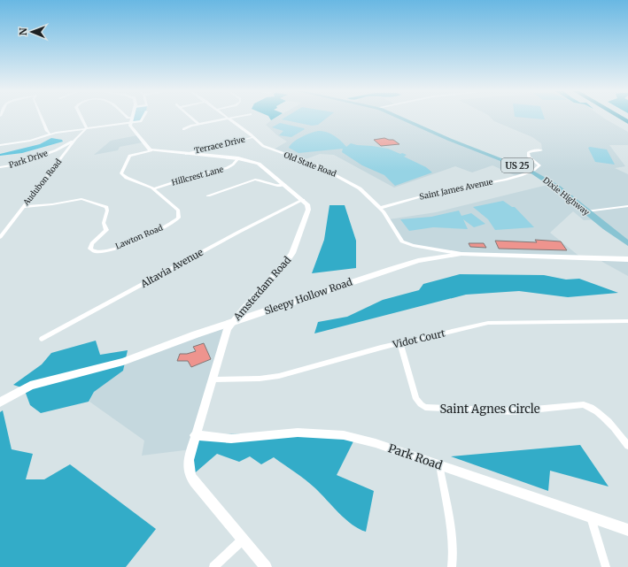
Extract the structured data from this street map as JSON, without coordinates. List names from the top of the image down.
{
  "streets": {
    "main road": ["US 25", "Dixie Highway", "Sleepy Hollow Road"],
    "street": [
      "Terrace Drive",
      "Park Drive",
      "Old State Road",
      "Hillcrest Lane",
      "Audubon Road",
      "Saint James Avenue",
      "Lawton Road",
      "Altavia Avenue",
      "Amsterdam Road",
      "Vidot Court",
      "Saint Agnes Circle",
      "Park Road"
    ]
  },
  "crossings": [
    ["Terrace Drive", "Old State Road"],
    ["Park Drive", "Audubon Road"],
    ["Old State Road", "Saint James Avenue"],
    ["Old State Road", "Sleepy Hollow Road"],
    ["Hillcrest Lane", "Lawton Road"],
    ["Audubon Road", "Lawton Road"],
    ["Saint James Avenue", "Dixie Highway"],
    ["Altavia Avenue", "Amsterdam Road"],
    ["Amsterdam Road", "Sleepy Hollow Road"],
    ["Amsterdam Road", "Vidot Court"],
    ["Amsterdam Road", "Park Road"],
    ["Vidot Court", "Saint Agnes Circle"]
  ],
  "north": "left"
}
